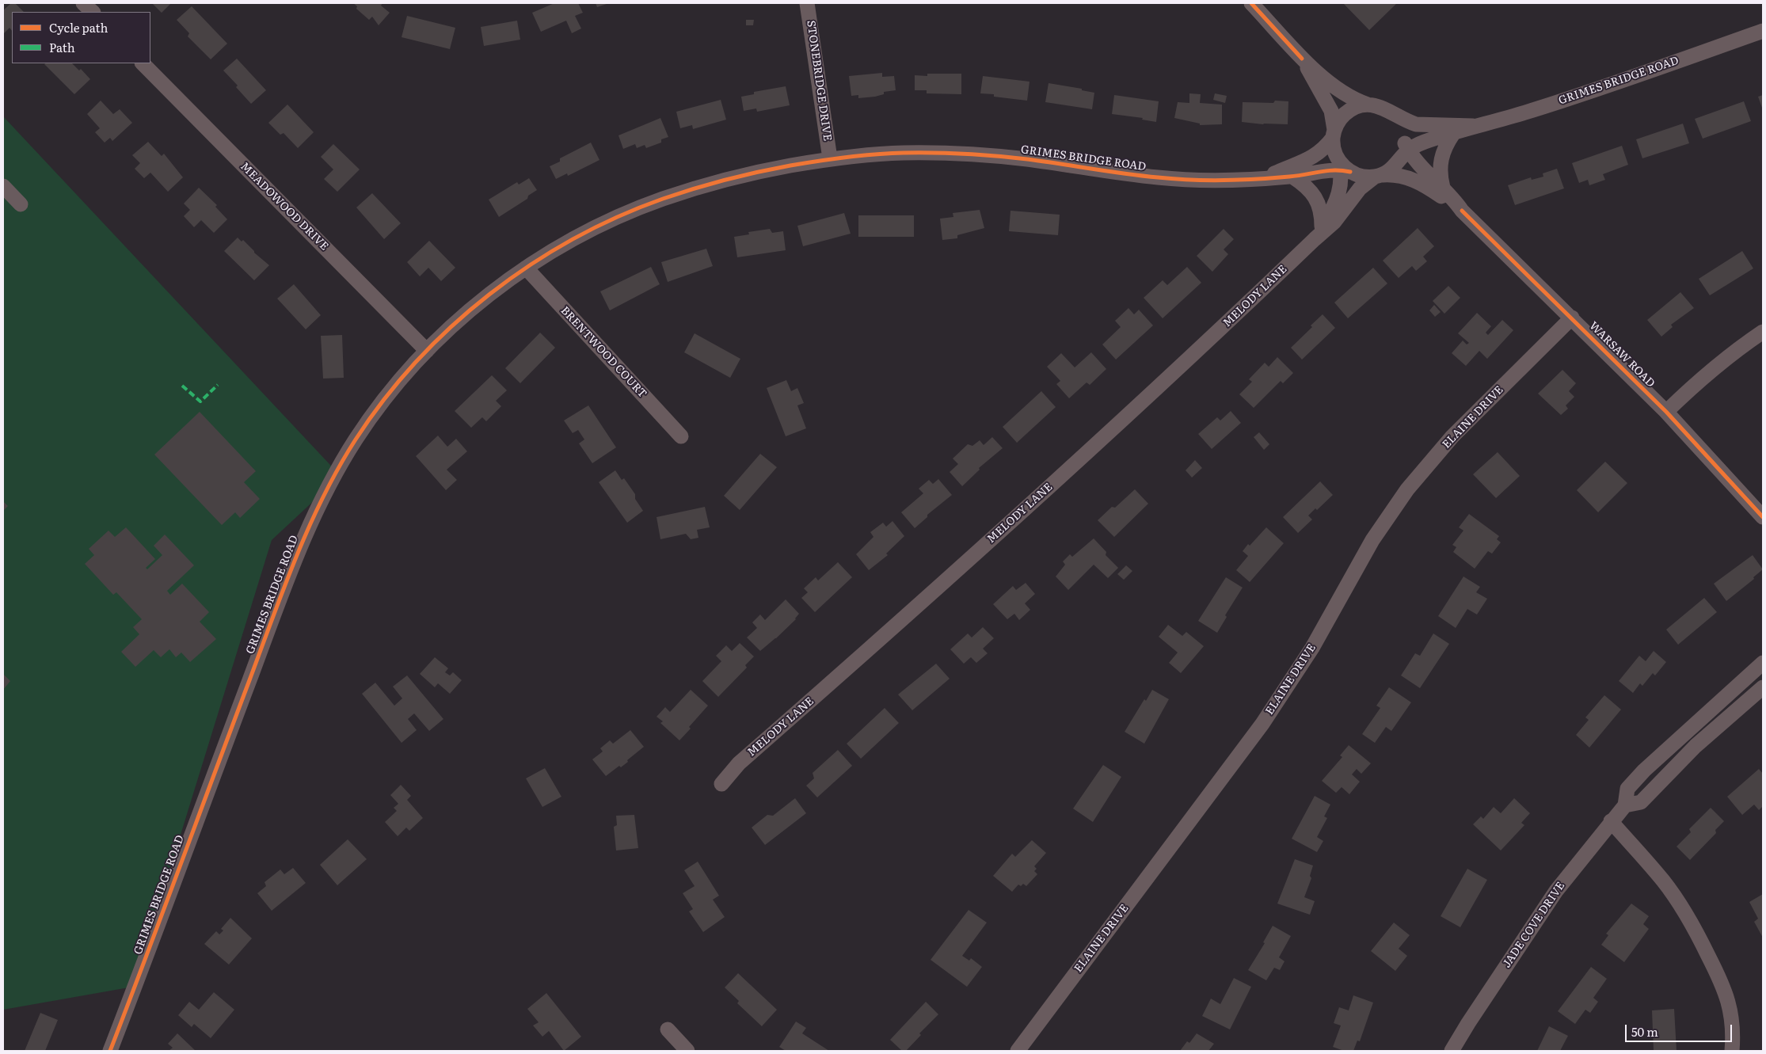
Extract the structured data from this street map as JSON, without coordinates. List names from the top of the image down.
{
  "streets": {
    "street": [
      "STONEBRIDGE DRIVE",
      "GRIMES BRIDGE ROAD",
      "MEADOWOOD DRIVE",
      "MELODY LANE",
      "BRENTWOOD COURT",
      "WARSAW ROAD",
      "ELAINE DRIVE",
      "JADE COVE DRIVE"
    ]
  },
  "crossings": [
    ["STONEBRIDGE DRIVE", "GRIMES BRIDGE ROAD"],
    ["GRIMES BRIDGE ROAD", "MEADOWOOD DRIVE"],
    ["GRIMES BRIDGE ROAD", "MELODY LANE"],
    ["GRIMES BRIDGE ROAD", "BRENTWOOD COURT"],
    ["GRIMES BRIDGE ROAD", "WARSAW ROAD"],
    ["MELODY LANE", "WARSAW ROAD"],
    ["WARSAW ROAD", "ELAINE DRIVE"]
  ],
  "legend": ["Cycle path", "Path"],
  "scale_bar": "50 m"
}
